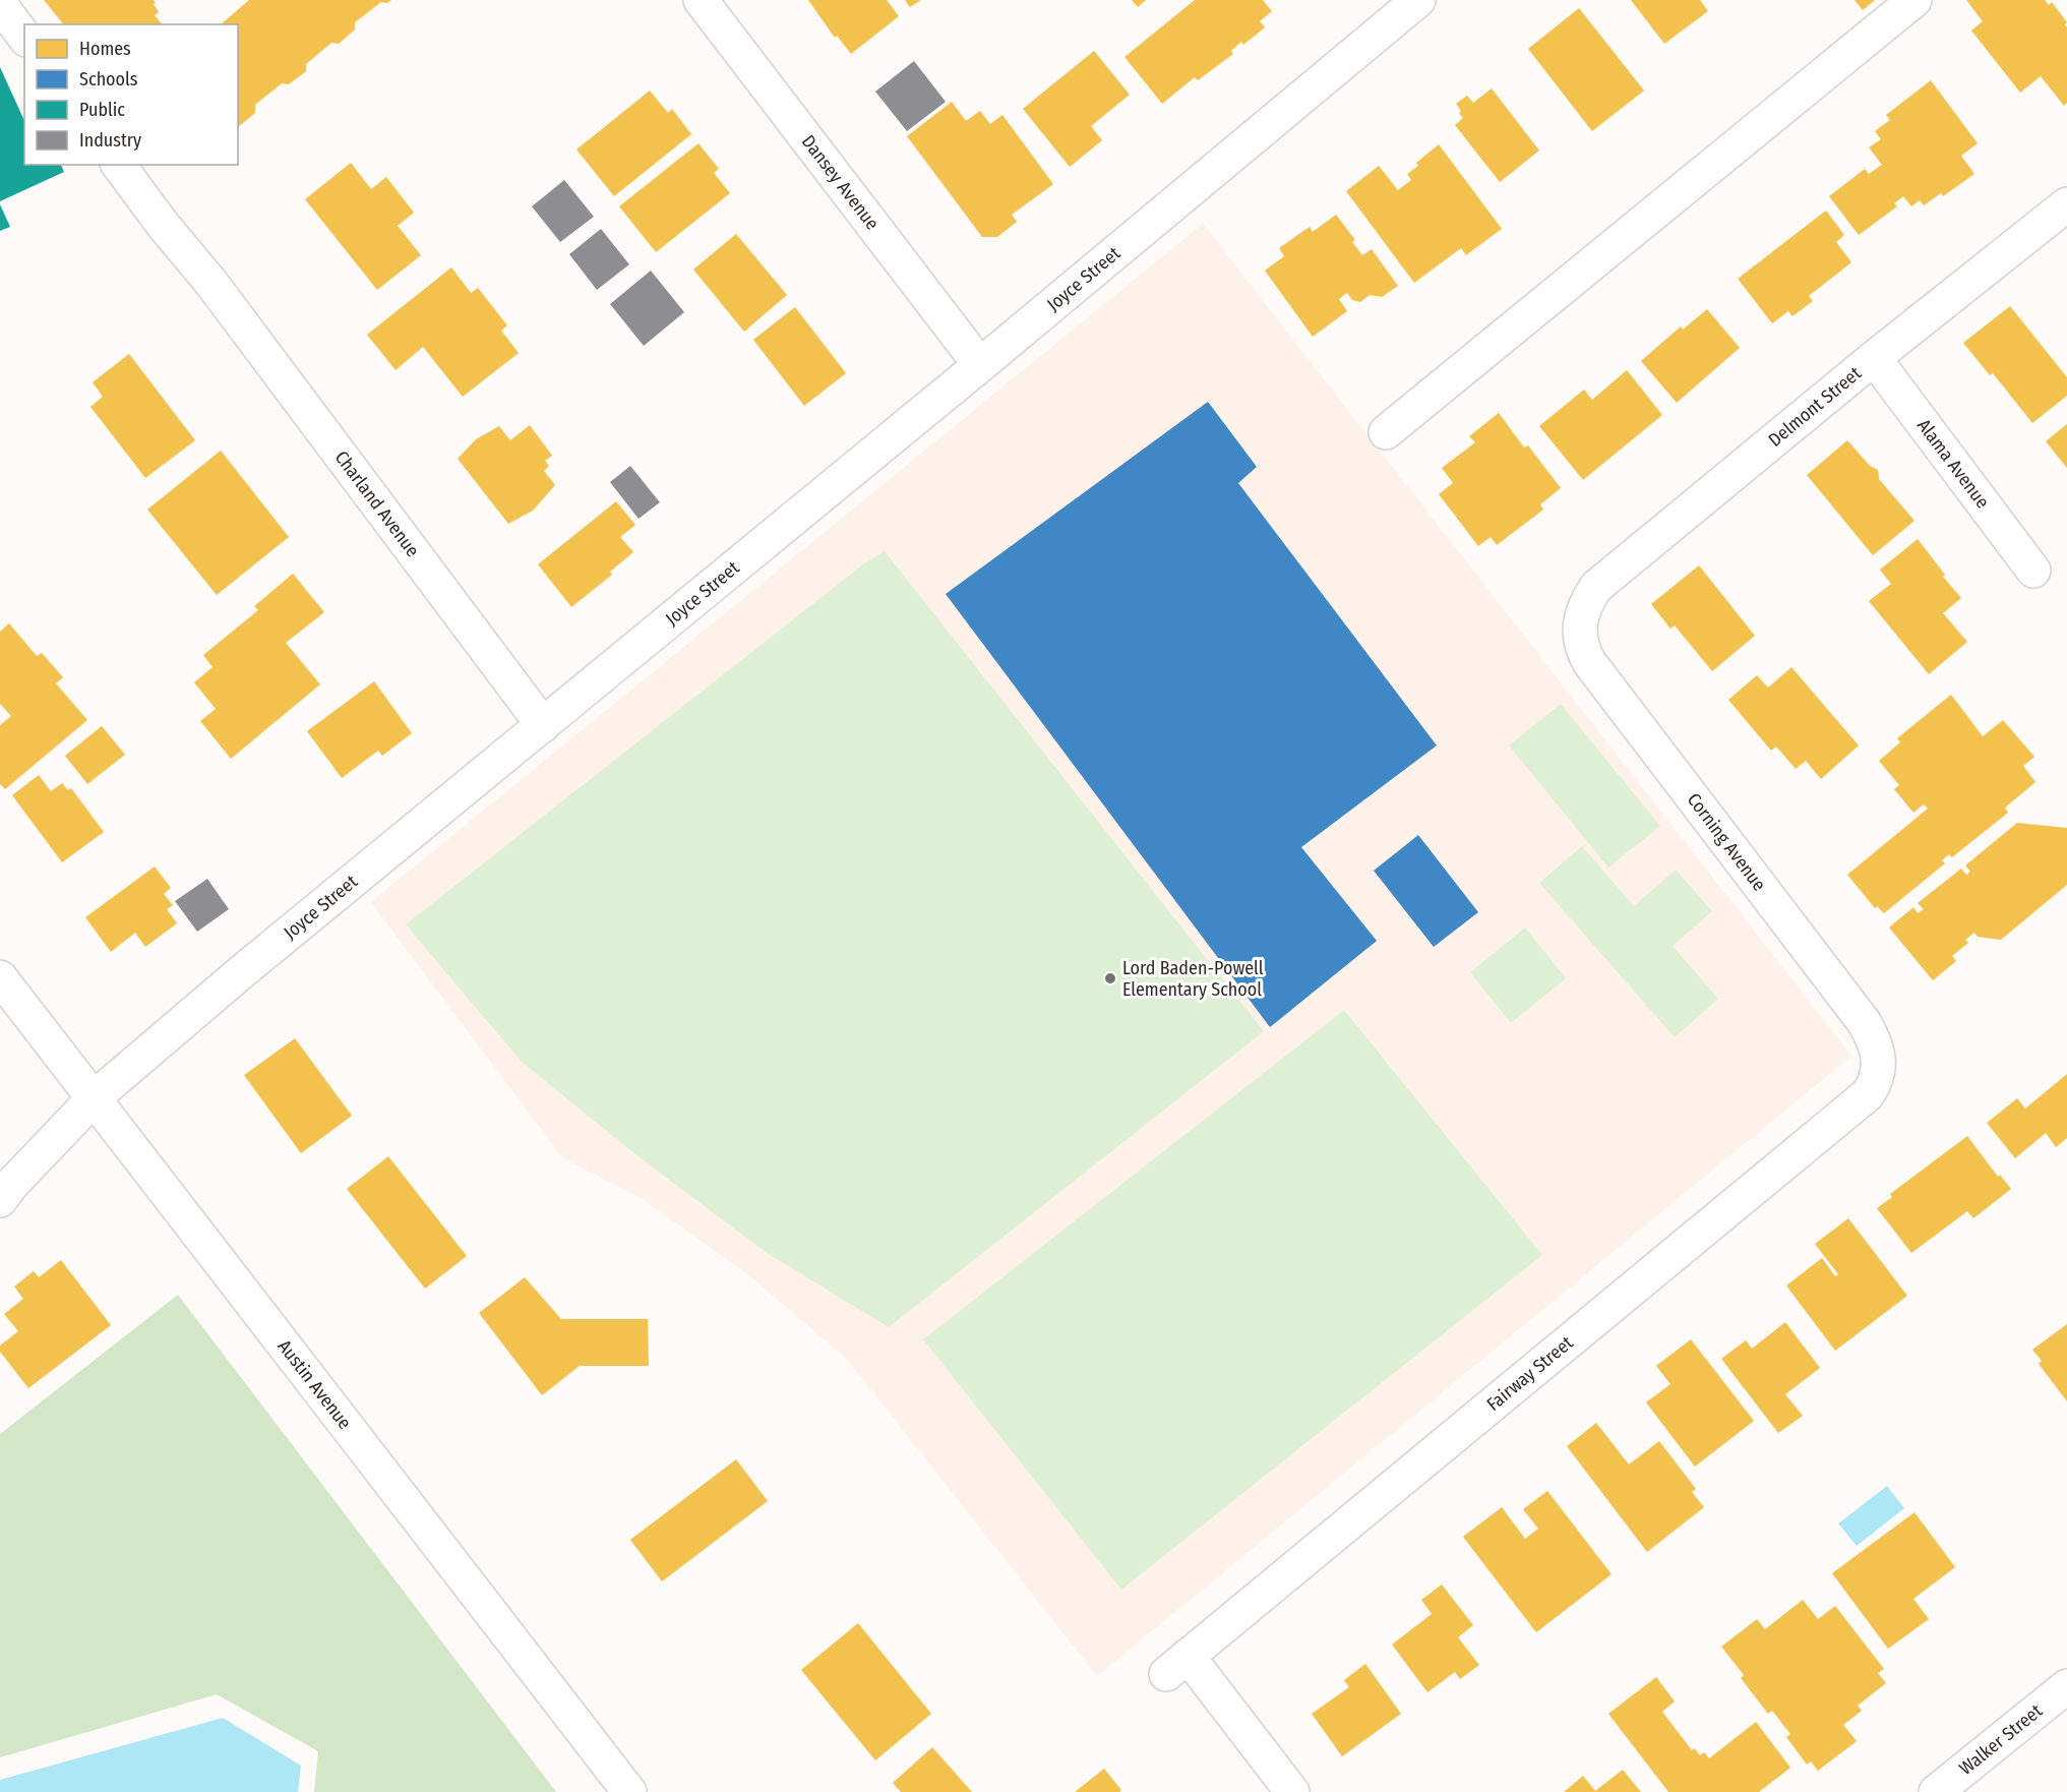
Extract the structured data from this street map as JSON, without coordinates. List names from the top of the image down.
{
  "streets": {
    "street": [
      "Dansey Avenue",
      "Joyce Street",
      "Delmont Street",
      "Alama Avenue",
      "Charland Avenue",
      "Corning Avenue",
      "Fairway Street",
      "Austin Avenue",
      "Walker Street"
    ]
  },
  "crossings": [
    ["Dansey Avenue", "Joyce Street"],
    ["Joyce Street", "Charland Avenue"],
    ["Joyce Street", "Austin Avenue"],
    ["Delmont Street", "Alama Avenue"],
    ["Delmont Street", "Corning Avenue"],
    ["Corning Avenue", "Fairway Street"]
  ],
  "places": ["Lord Baden-Powell Elementary School"],
  "legend": [
    "Homes",
    "Schools",
    "Public",
    "Industry"
  ]
}
